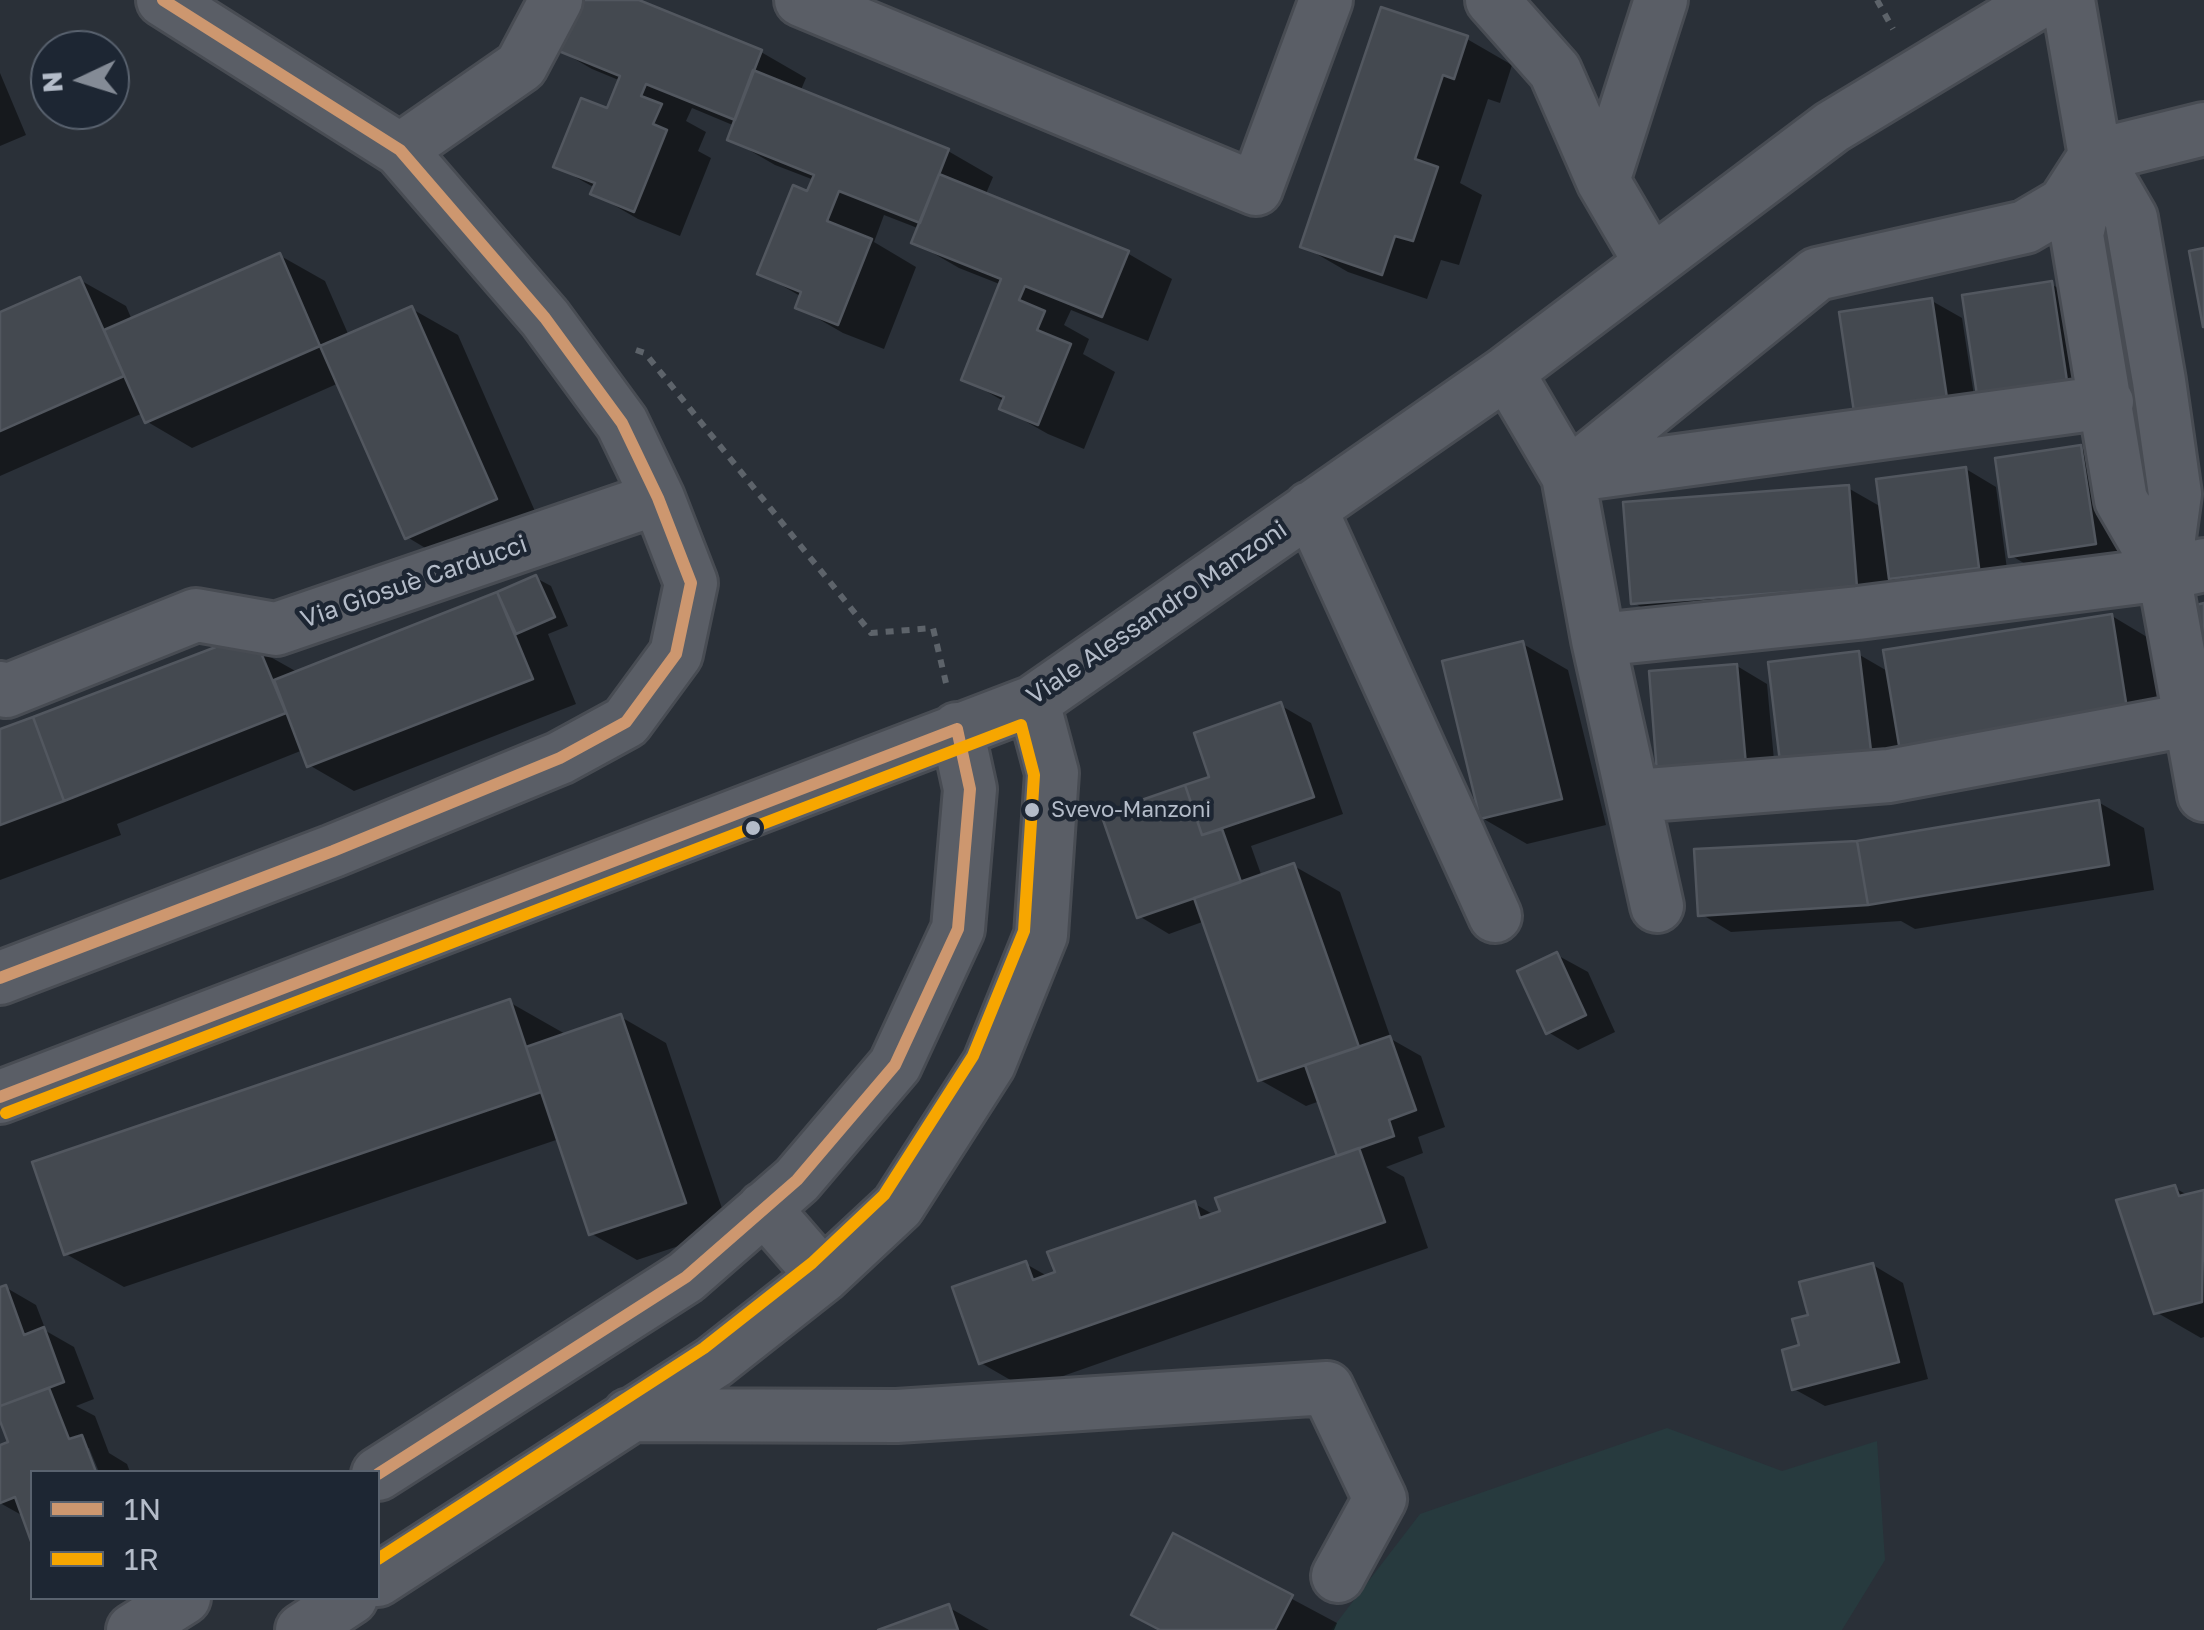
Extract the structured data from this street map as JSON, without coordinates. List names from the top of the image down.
{
  "streets": {
    "street": ["Via Giosuè Carducci", "Viale Alessandro Manzoni"]
  },
  "places": ["Svevo-Manzoni"],
  "lines": ["transit line 1N", "transit line 1R"],
  "legend": ["1N", "1R"],
  "north": "left"
}
